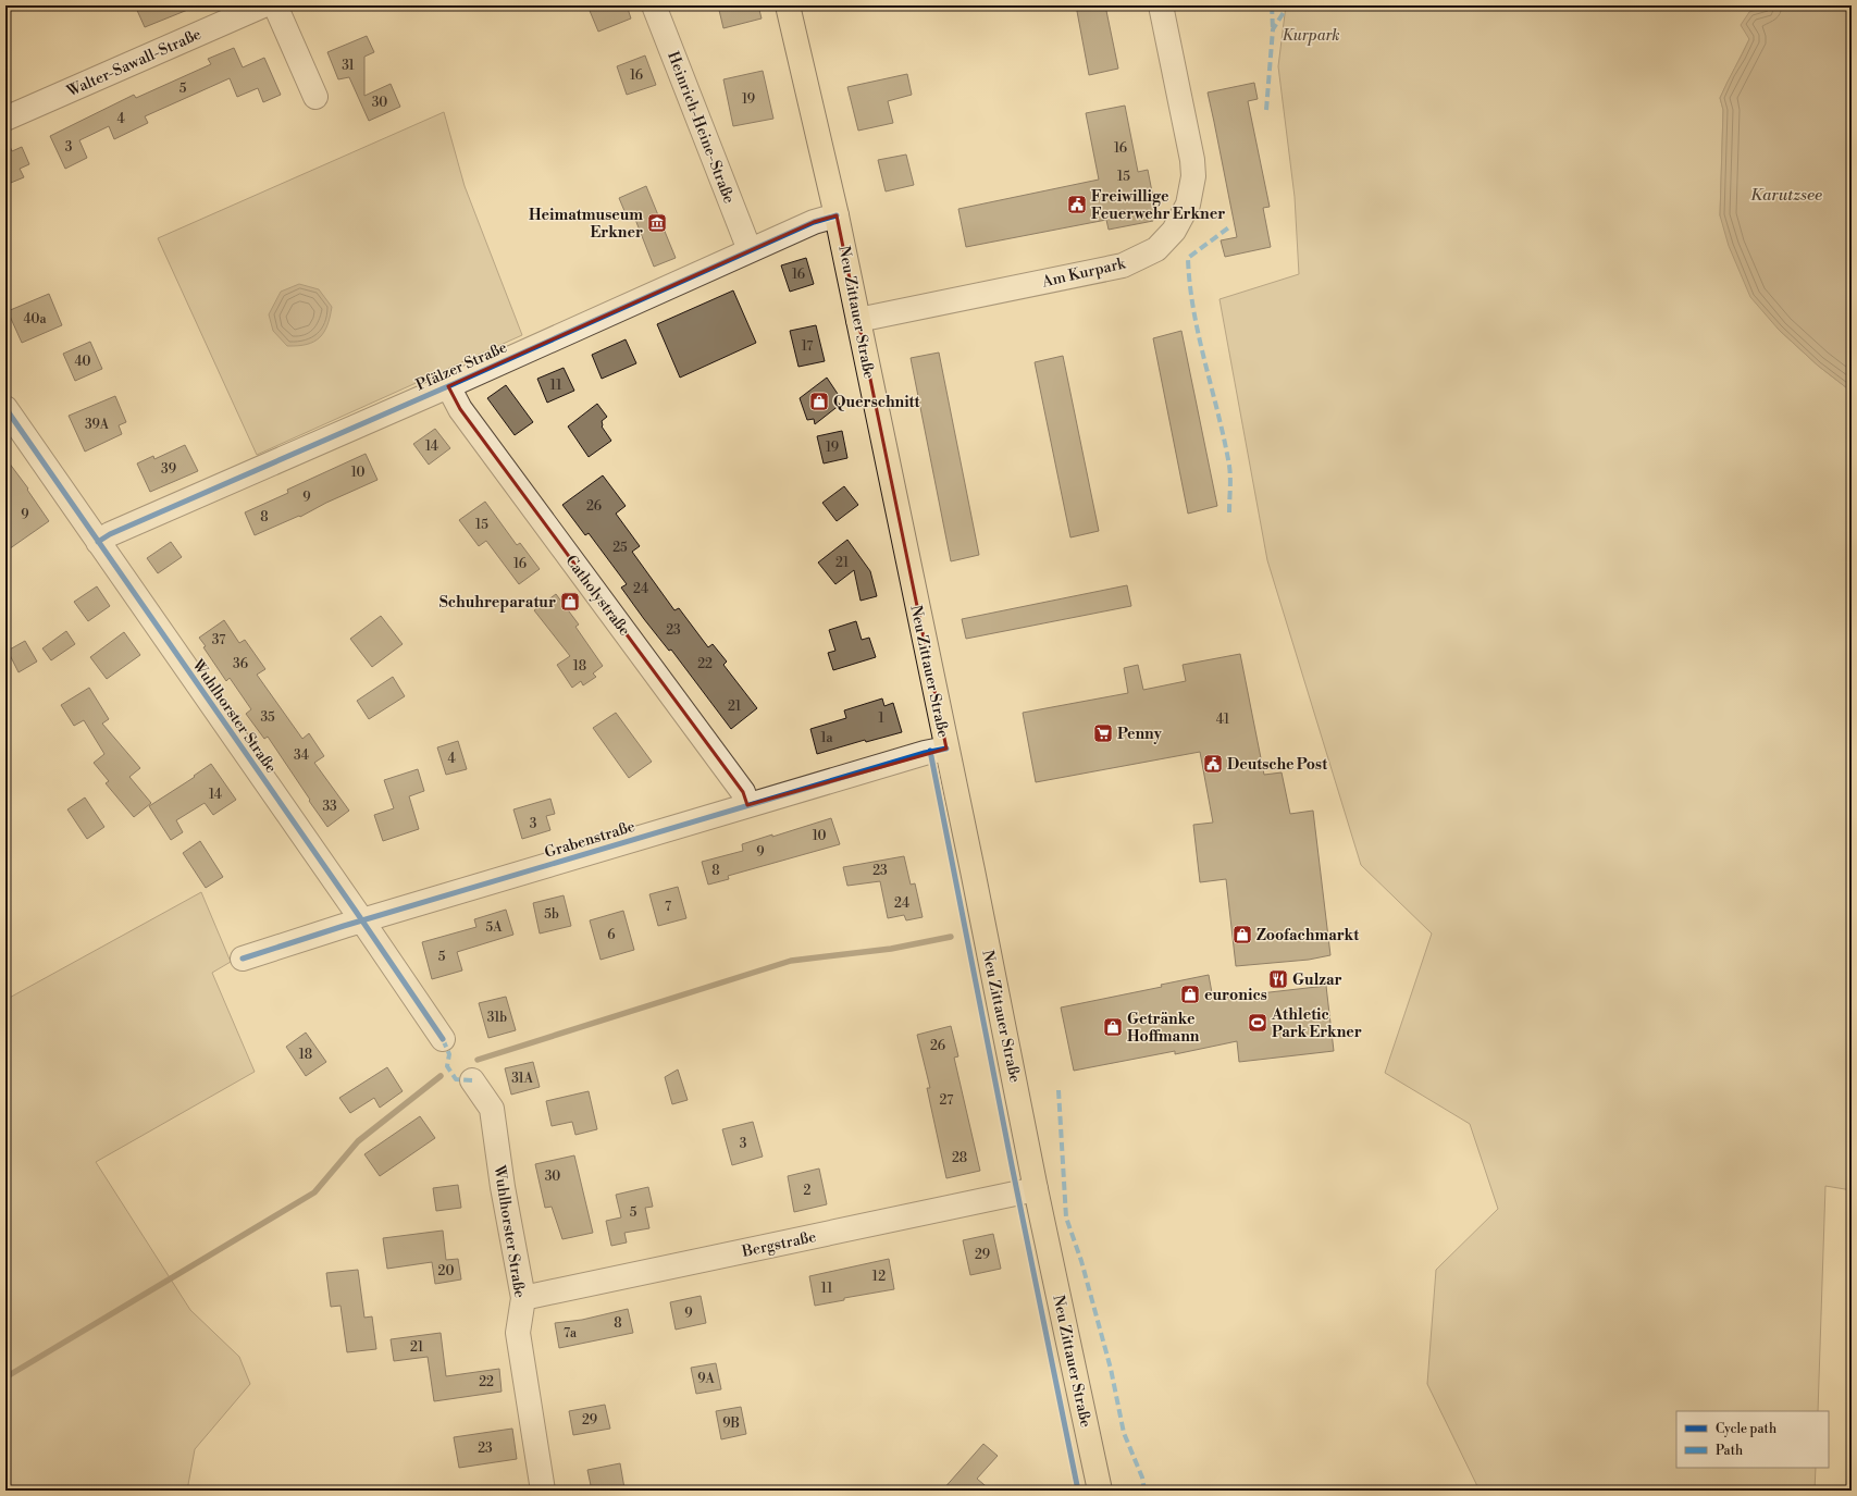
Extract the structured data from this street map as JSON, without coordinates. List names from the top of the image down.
{
  "streets": {
    "main road": ["Neu Zittauer Straße"],
    "street": [
      "Walter-Sawall-Straße",
      "Heinrich-Heine-Straße",
      "Am Kurpark",
      "Pfälzer Straße",
      "Catholystraße",
      "Wuhlhorster Straße",
      "Grabenstraße",
      "Bergstraße"
    ]
  },
  "crossings": [
    ["Heinrich-Heine-Straße", "Pfälzer Straße"],
    ["Am Kurpark", "Neu Zittauer Straße"],
    ["Neu Zittauer Straße", "Pfälzer Straße"],
    ["Neu Zittauer Straße", "Grabenstraße"],
    ["Neu Zittauer Straße", "Bergstraße"],
    ["Pfälzer Straße", "Catholystraße"],
    ["Pfälzer Straße", "Wuhlhorster Straße"],
    ["Catholystraße", "Grabenstraße"],
    ["Wuhlhorster Straße", "Grabenstraße"],
    ["Wuhlhorster Straße", "Bergstraße"]
  ],
  "water": ["Karutzsee"],
  "parks": ["Kurpark"],
  "places": {
    "public building": ["Freiwillige Feuerwehr Erkner", "Deutsche Post"],
    "museum": ["Heimatmuseum Erkner"],
    "shop": [
      "Querschnitt",
      "Schuhreparatur",
      "Zoofachmarkt",
      "euronics",
      "Getränke Hoffmann"
    ],
    "supermarket": ["Penny"],
    "restaurant": ["Gulzar"],
    "sports": ["Athletic Park Erkner"]
  },
  "house_numbers": [
    "31",
    "16",
    "5",
    "19",
    "30",
    "4",
    "3",
    "16",
    "15",
    "16",
    "40a",
    "17",
    "40",
    "11",
    "39A",
    "14",
    "19",
    "39",
    "10",
    "9",
    "26",
    "9",
    "8",
    "15",
    "25",
    "21",
    "16",
    "24",
    "23",
    "37",
    "36",
    "22",
    "18",
    "21",
    "35",
    "1",
    "41",
    "1a",
    "34",
    "4",
    "14",
    "33",
    "3",
    "10",
    "9",
    "8",
    "23",
    "24",
    "7",
    "5b",
    "5A",
    "6",
    "5",
    "31b",
    "26",
    "18",
    "31A",
    "27",
    "3",
    "28",
    "30",
    "2",
    "5",
    "29",
    "20",
    "12",
    "11",
    "9",
    "8",
    "7a",
    "21",
    "9A",
    "22",
    "29",
    "9B",
    "23"
  ],
  "legend": ["Cycle path", "Path"]
}
